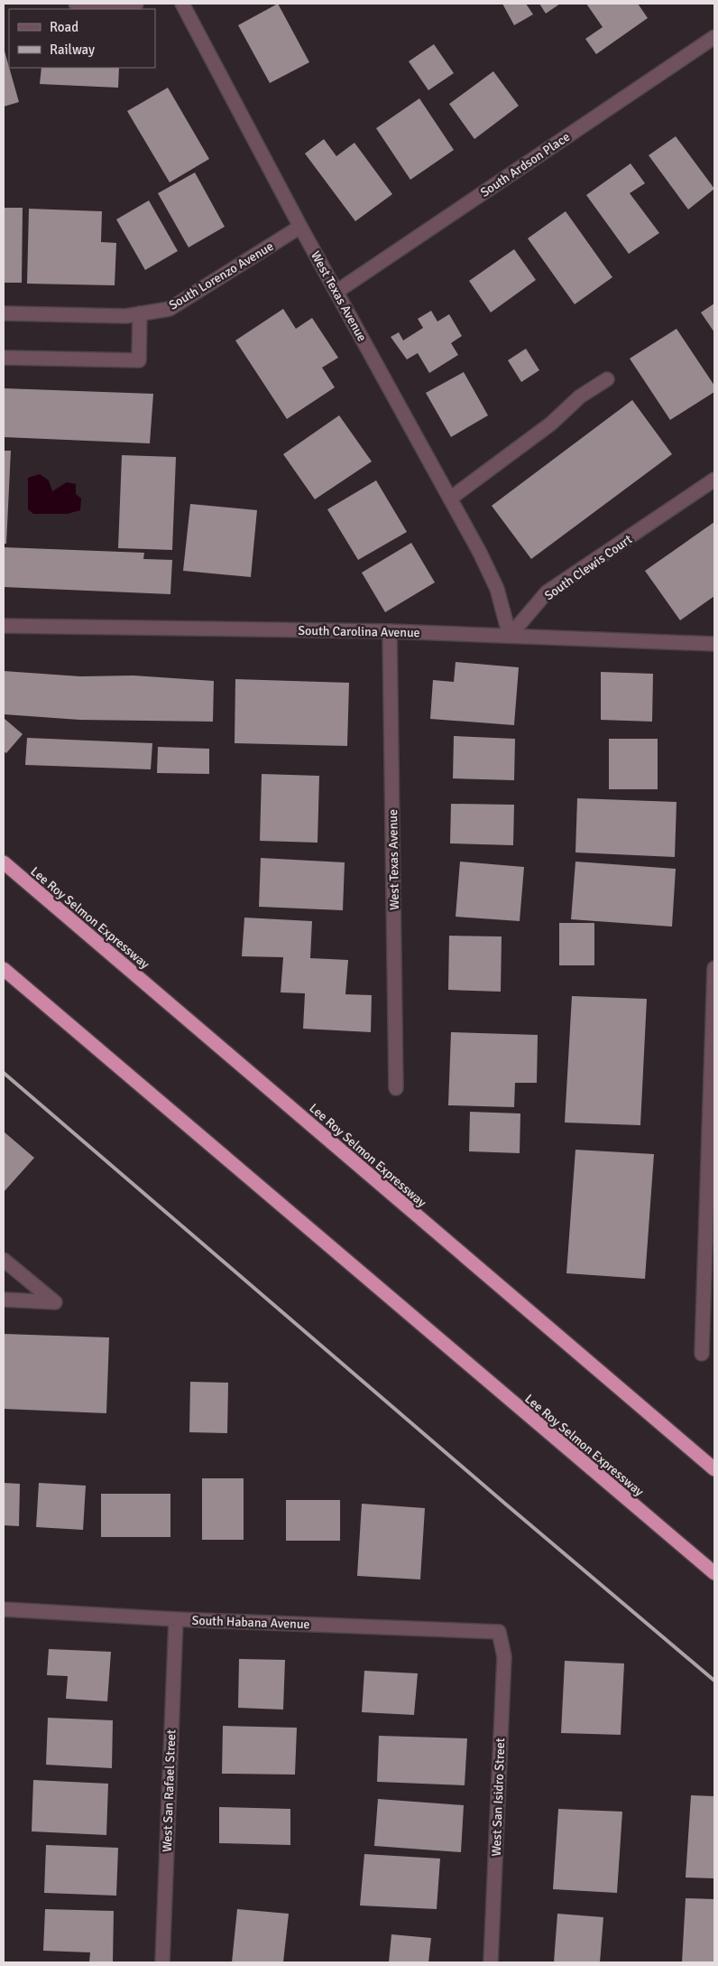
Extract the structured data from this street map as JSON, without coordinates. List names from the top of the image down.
{
  "streets": {
    "highway": ["Lee Roy Selmon Expressway"],
    "street": [
      "South Ardson Place",
      "South Lorenzo Avenue",
      "West Texas Avenue",
      "South Clewis Court",
      "South Carolina Avenue",
      "South Habana Avenue",
      "West San Rafael Street",
      "West San Isidro Street"
    ]
  },
  "crossings": [
    ["South Ardson Place", "West Texas Avenue"],
    ["South Lorenzo Avenue", "West Texas Avenue"],
    ["West Texas Avenue", "South Clewis Court"],
    ["West Texas Avenue", "South Carolina Avenue"],
    ["South Clewis Court", "South Carolina Avenue"],
    ["South Habana Avenue", "West San Rafael Street"],
    ["South Habana Avenue", "West San Isidro Street"]
  ],
  "legend": ["Road", "Railway"]
}
